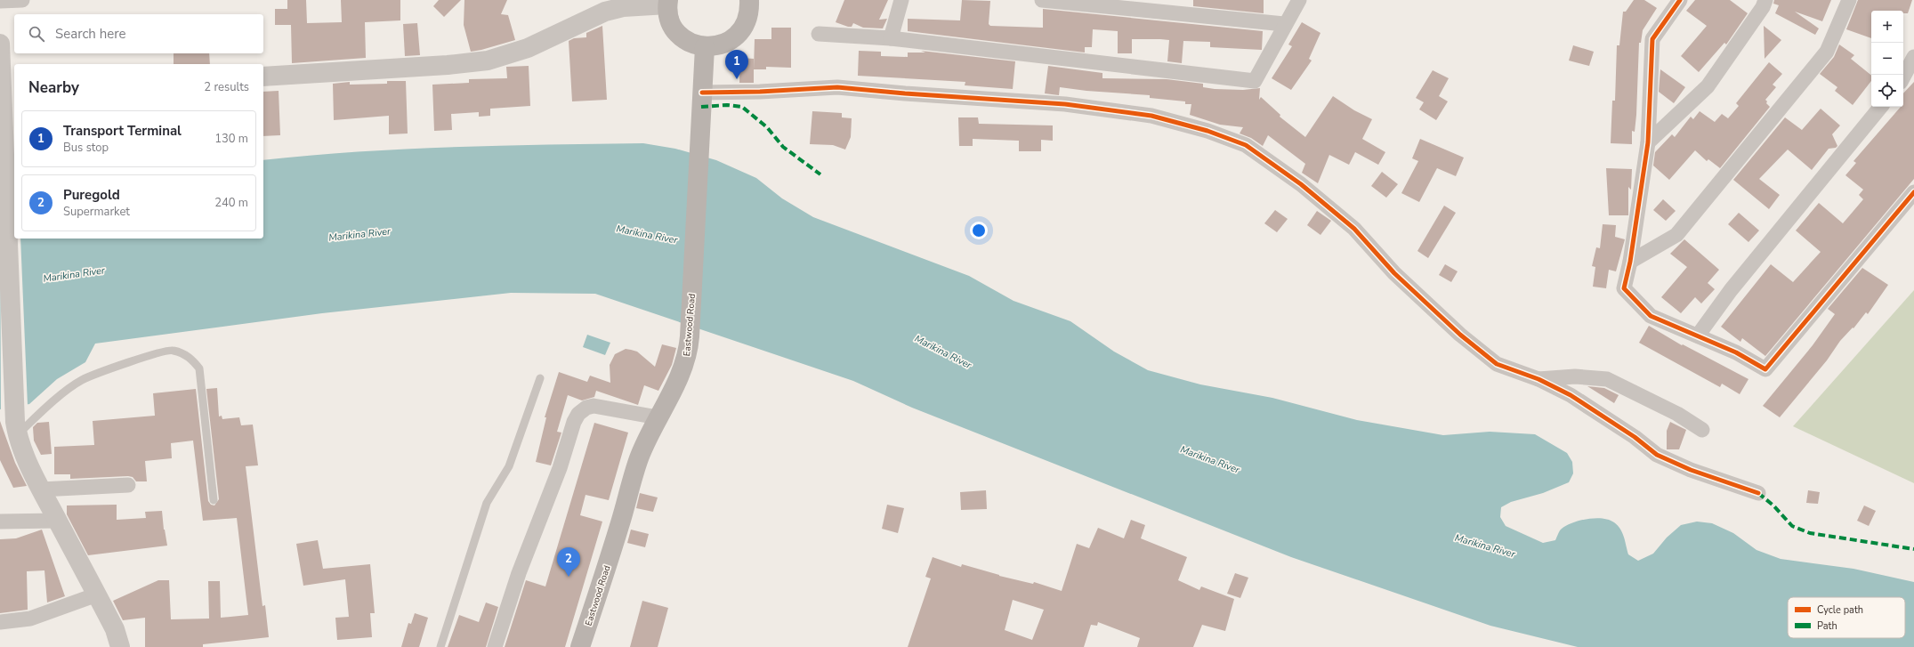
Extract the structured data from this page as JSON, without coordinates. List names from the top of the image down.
{
  "streets": {
    "main road": ["Eastwood Road"]
  },
  "water": ["Marikina River"],
  "legend": ["Cycle path", "Path"],
  "page": {
    "map_buttons": ["+", "−"],
    "search": "Search here",
    "pins": ["1", "2"],
    "heading": ["Nearby", "2 results"],
    "list": [
      {
        "mark": "1",
        "name": "Transport Terminal",
        "note": "Bus stop",
        "value": "130 m"
      },
      {
        "mark": "2",
        "name": "Puregold",
        "note": "Supermarket",
        "value": "240 m"
      }
    ]
  }
}
